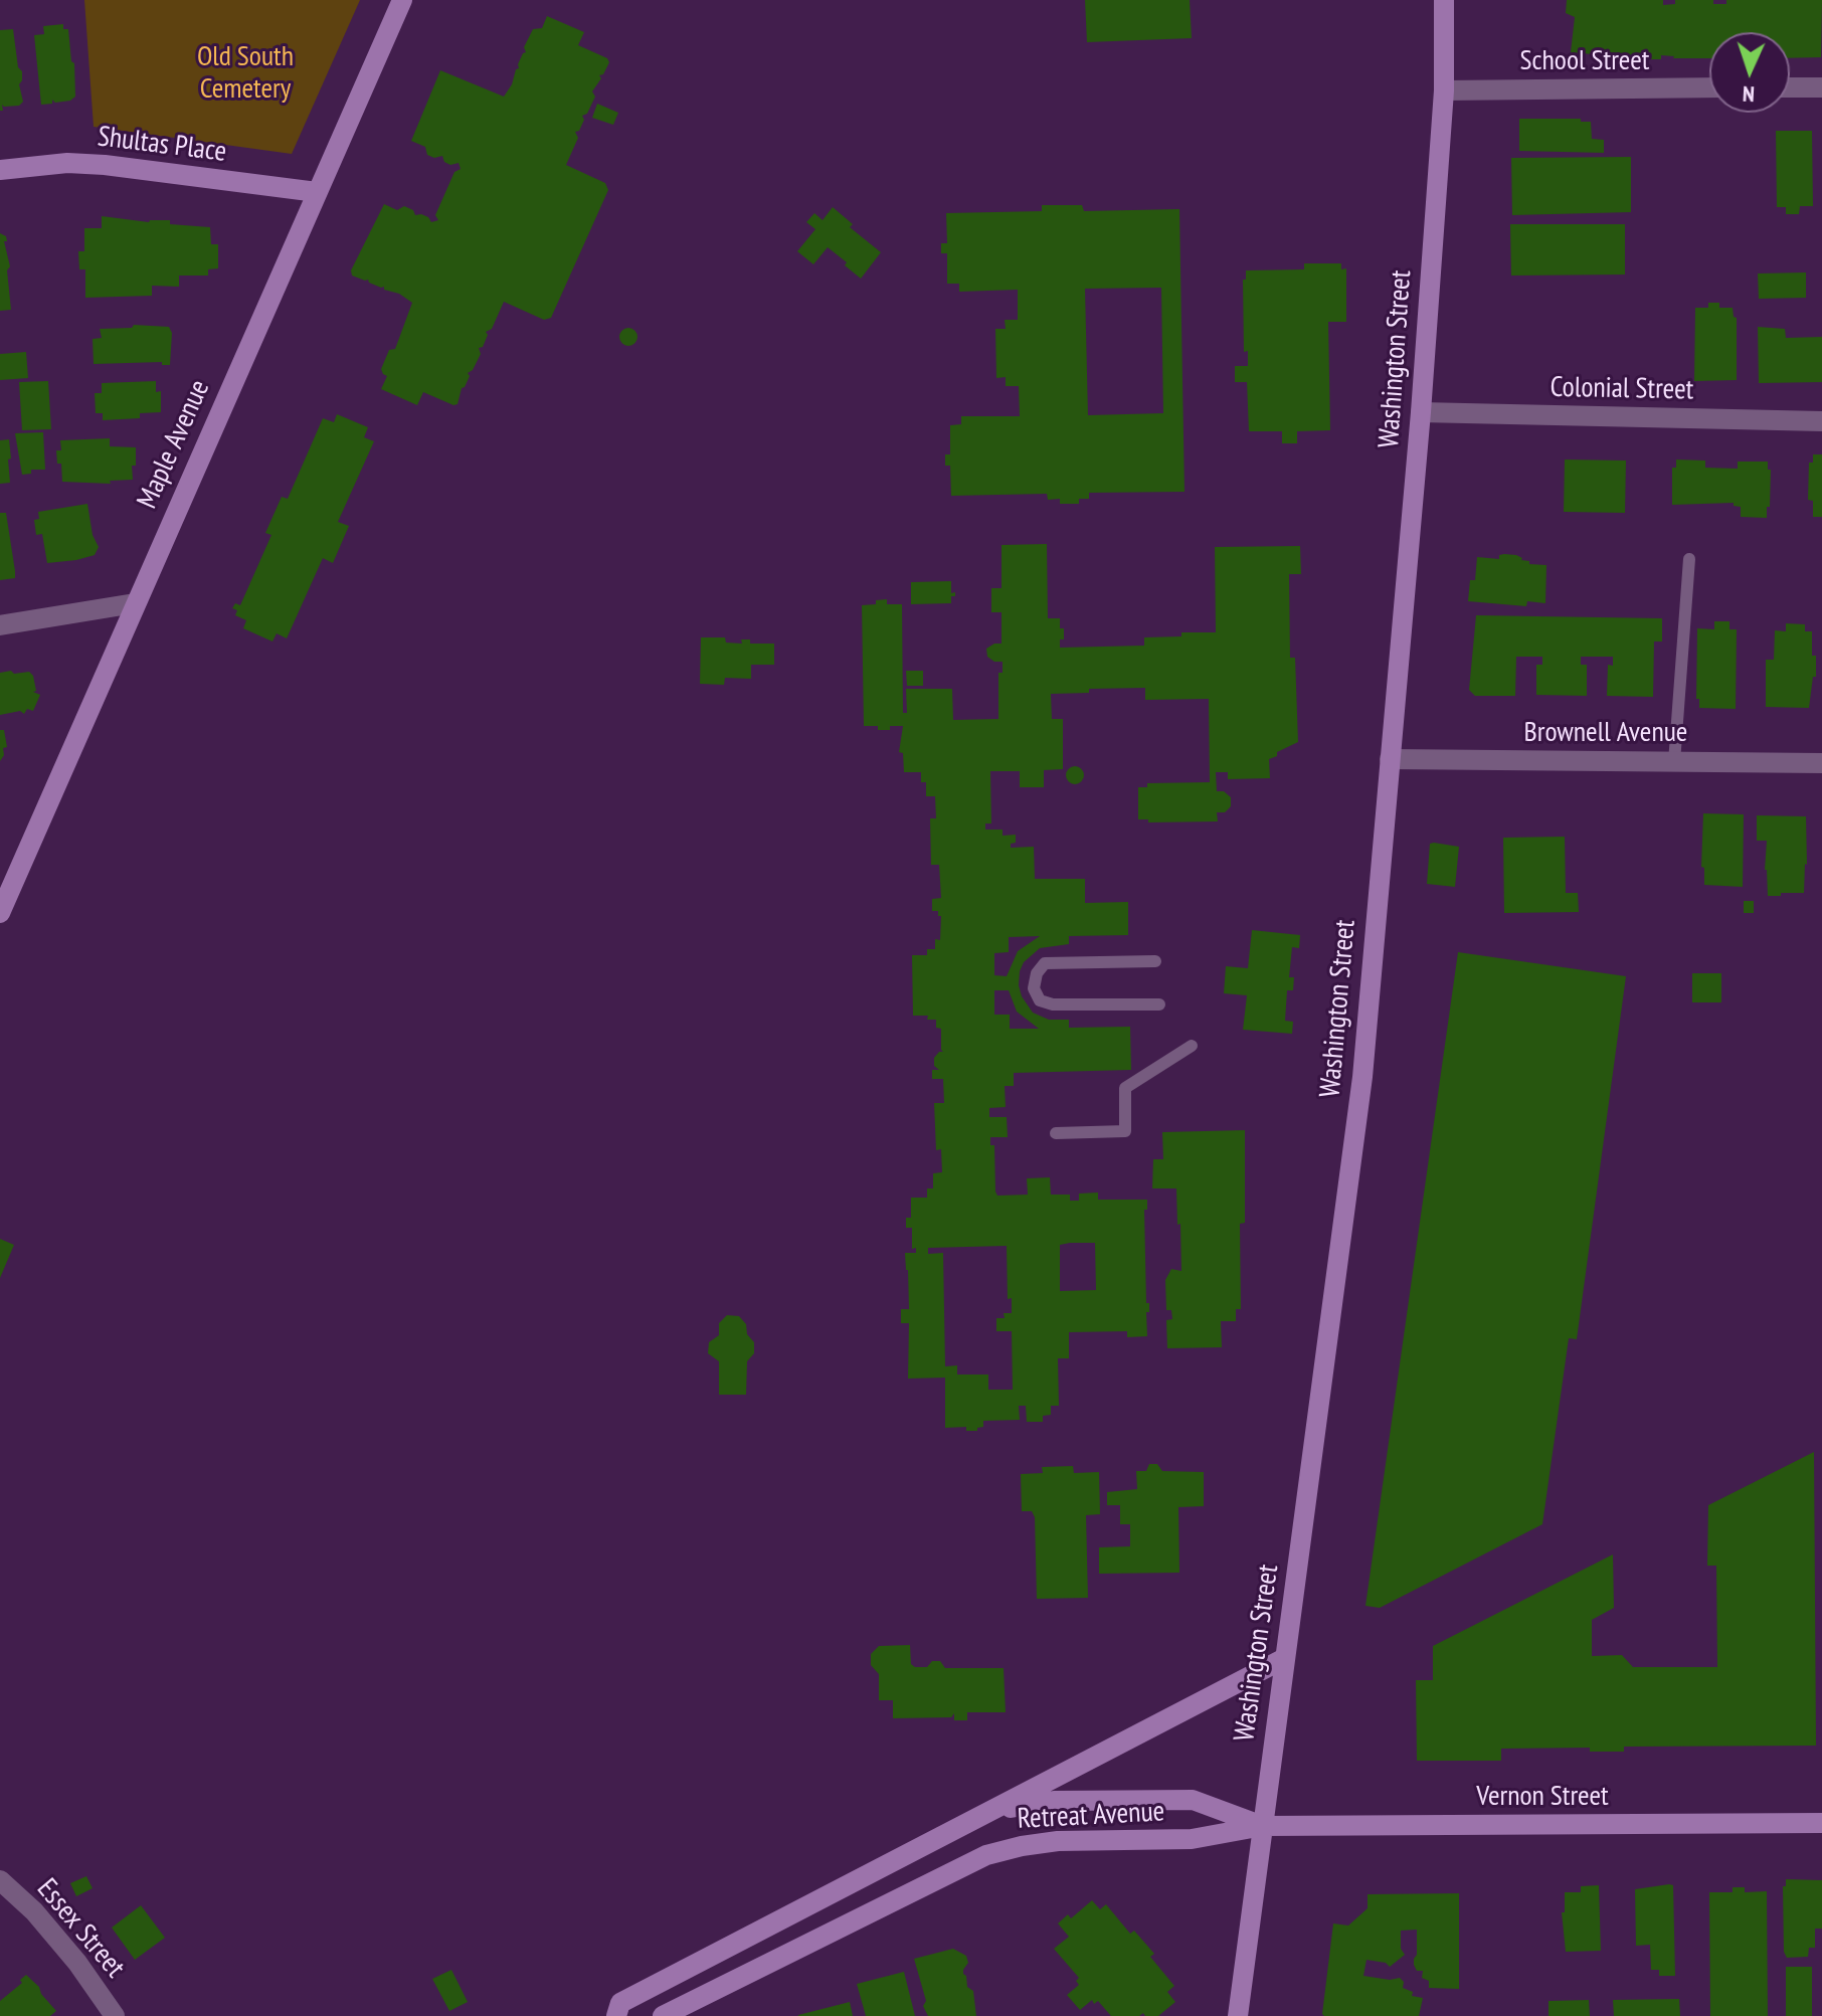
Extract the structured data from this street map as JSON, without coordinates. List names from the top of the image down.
{
  "streets": {
    "main road": [
      "Shultas Place",
      "Washington Street",
      "Maple Avenue",
      "Vernon Street",
      "Retreat Avenue"
    ],
    "street": [
      "School Street",
      "Colonial Street",
      "Brownell Avenue",
      "Essex Street"
    ]
  },
  "crossings": [
    ["School Street", "Washington Street"],
    ["Shultas Place", "Maple Avenue"],
    ["Washington Street", "Colonial Street"],
    ["Washington Street", "Brownell Avenue"],
    ["Washington Street", "Vernon Street"],
    ["Washington Street", "Retreat Avenue"],
    ["Vernon Street", "Retreat Avenue"]
  ],
  "parks": ["Old South Cemetery"],
  "north": "bottom"
}
